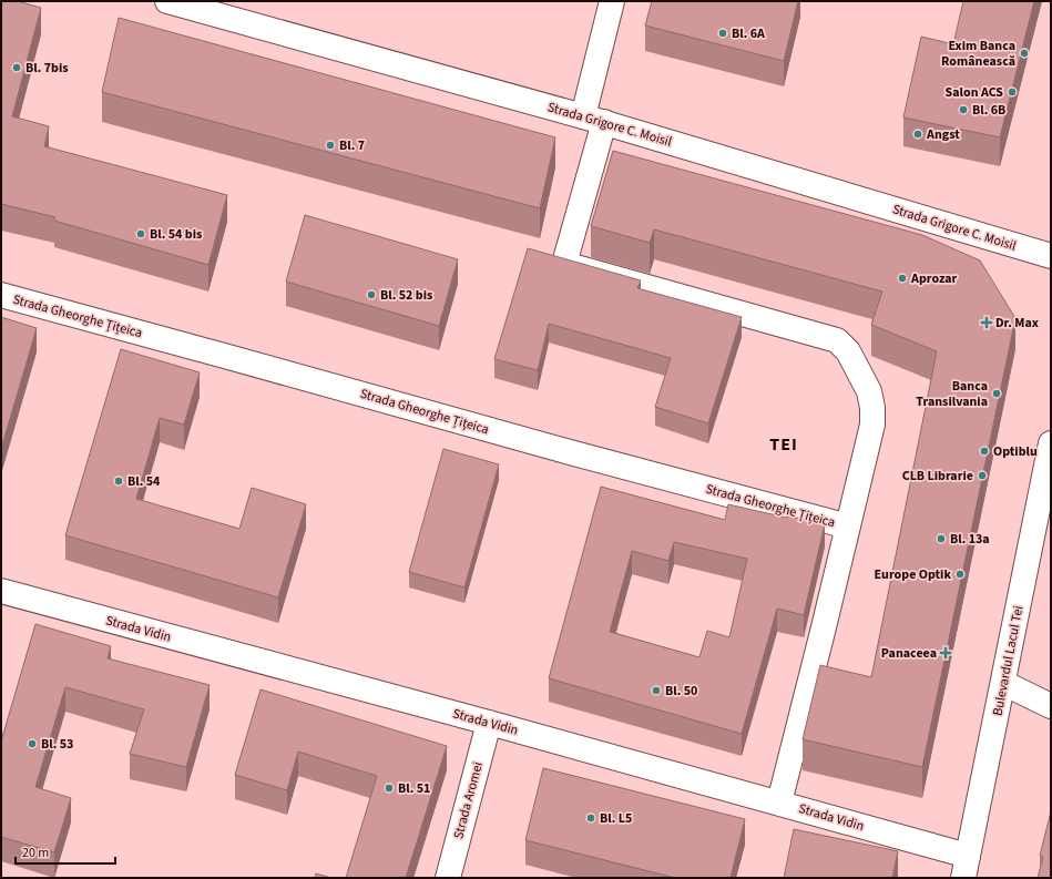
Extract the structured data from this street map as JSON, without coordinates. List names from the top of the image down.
{
  "streets": {
    "street": [
      "Strada Grigore C. Moisil",
      "Strada Gheorghe Țițeica",
      "Strada Vidin",
      "Bulevardul Lacul Tei",
      "Strada Aromei"
    ]
  },
  "crossings": [
    ["Strada Vidin", "Bulevardul Lacul Tei"],
    ["Strada Vidin", "Strada Aromei"]
  ],
  "districts": ["TEI"],
  "places": {
    "other": [
      "Bl. 6A",
      "Exim Banca Românească",
      "Bl. 7bis",
      "Salon ACS",
      "Bl. 6B",
      "Angst",
      "Bl. 7",
      "Bl. 54 bis",
      "Aprozar",
      "Bl. 52 bis",
      "Banca Transilvania",
      "Optiblu",
      "CLB Librarie",
      "Bl. 54",
      "Bl. 13a",
      "Europe Optik",
      "Bl. 50",
      "Bl. 53",
      "Bl. 51",
      "Bl. L5"
    ],
    "health": ["Dr. Max", "Panaceea"]
  },
  "scale_bar": "20 m"
}
